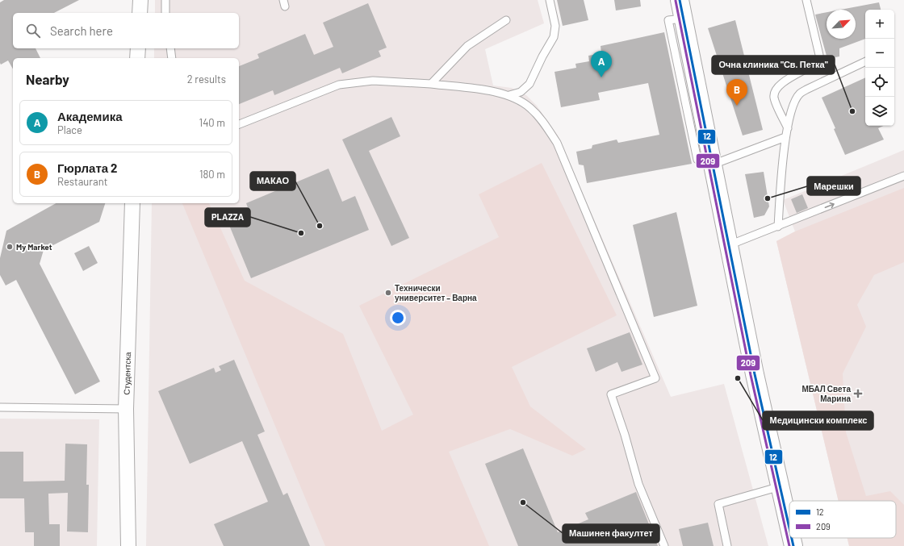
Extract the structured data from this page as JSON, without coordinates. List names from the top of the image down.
{
  "streets": {
    "street": ["Студентска"]
  },
  "places": {
    "other": [
      "Очна клиника \"Св. Петка\"",
      "Марешки",
      "МАКАО",
      "PLAZZA",
      "My Market",
      "Технически университет – Варна",
      "Медицински комплекс",
      "Машинен факултет"
    ],
    "health": ["МБАЛ Света Марина"]
  },
  "lines": ["transit line 12", "transit line 209"],
  "legend": ["12", "209"],
  "north": "top right",
  "page": {
    "map_buttons": ["+", "−"],
    "search": "Search here",
    "pins": ["A", "B"],
    "heading": ["Nearby", "2 results"],
    "list": [
      {
        "mark": "A",
        "name": "Академика",
        "note": "Place",
        "value": "140 m"
      },
      {
        "mark": "B",
        "name": "Гюрлата 2",
        "note": "Restaurant",
        "value": "180 m"
      }
    ]
  }
}
